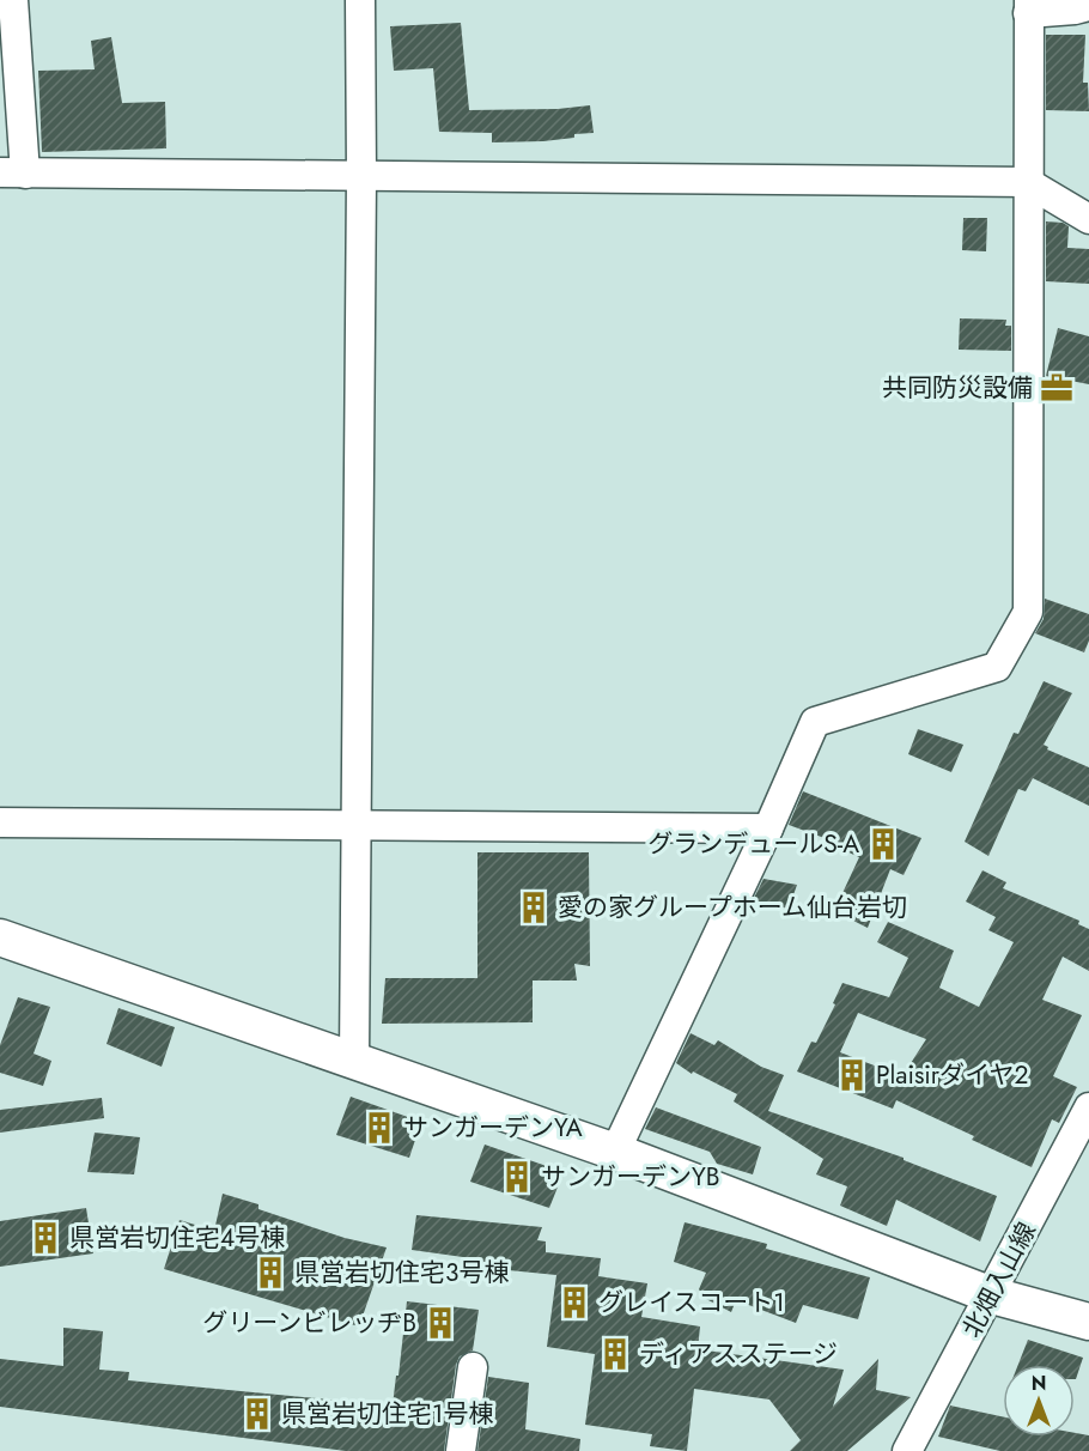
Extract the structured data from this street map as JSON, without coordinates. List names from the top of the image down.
{
  "streets": {
    "street": ["北畑入山線"]
  },
  "places": {
    "office": ["共同防災設備"],
    "building": [
      "グランデュールS-A",
      "愛の家グループホーム仙台岩切",
      "Plaisirダイヤ2",
      "サンガーデンYA",
      "サンガーデンYB",
      "県営岩切住宅4号棟",
      "県営岩切住宅3号棟",
      "グレイスコート1",
      "グリーンビレッヂB",
      "ディアスステージ",
      "県営岩切住宅1号棟"
    ]
  },
  "north": "top"
}
